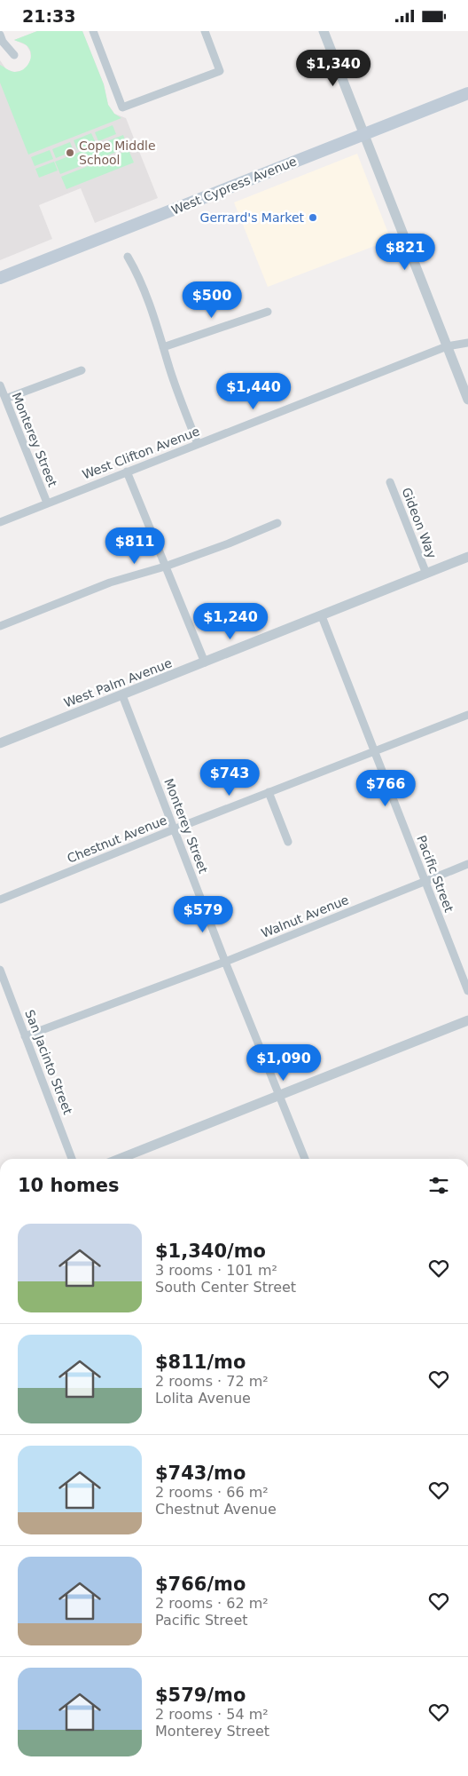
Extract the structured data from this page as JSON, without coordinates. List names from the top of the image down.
{
  "streets": {
    "main road": ["West Cypress Avenue"],
    "street": [
      "Monterey Street",
      "West Clifton Avenue",
      "Gideon Way",
      "West Palm Avenue",
      "Chestnut Avenue",
      "Pacific Street",
      "Walnut Avenue",
      "San Jacinto Street"
    ]
  },
  "crossings": [
    ["Monterey Street", "West Clifton Avenue"],
    ["Monterey Street", "West Palm Avenue"],
    ["Monterey Street", "Chestnut Avenue"],
    ["Monterey Street", "Walnut Avenue"],
    ["Gideon Way", "West Palm Avenue"],
    ["West Palm Avenue", "Pacific Street"],
    ["Chestnut Avenue", "Pacific Street"],
    ["Pacific Street", "Walnut Avenue"],
    ["Walnut Avenue", "San Jacinto Street"]
  ],
  "places": ["Cope Middle School", "Gerrard's Market"],
  "page": {
    "status": "21:33",
    "price": [
      "$1,340",
      "$821",
      "$500",
      "$1,440",
      "$811",
      "$1,240",
      "$743",
      "$766",
      "$579",
      "$1,090"
    ],
    "heading": "10 homes",
    "list": [
      {
        "name": "$1,340/mo",
        "note": "3 rooms · 101 m² · South Center Street"
      },
      {
        "name": "$811/mo",
        "note": "2 rooms · 72 m² · Lolita Avenue"
      },
      {
        "name": "$743/mo",
        "note": "2 rooms · 66 m² · Chestnut Avenue"
      },
      {
        "name": "$766/mo",
        "note": "2 rooms · 62 m² · Pacific Street"
      },
      {
        "name": "$579/mo",
        "note": "2 rooms · 54 m² · Monterey Street"
      }
    ]
  }
}
